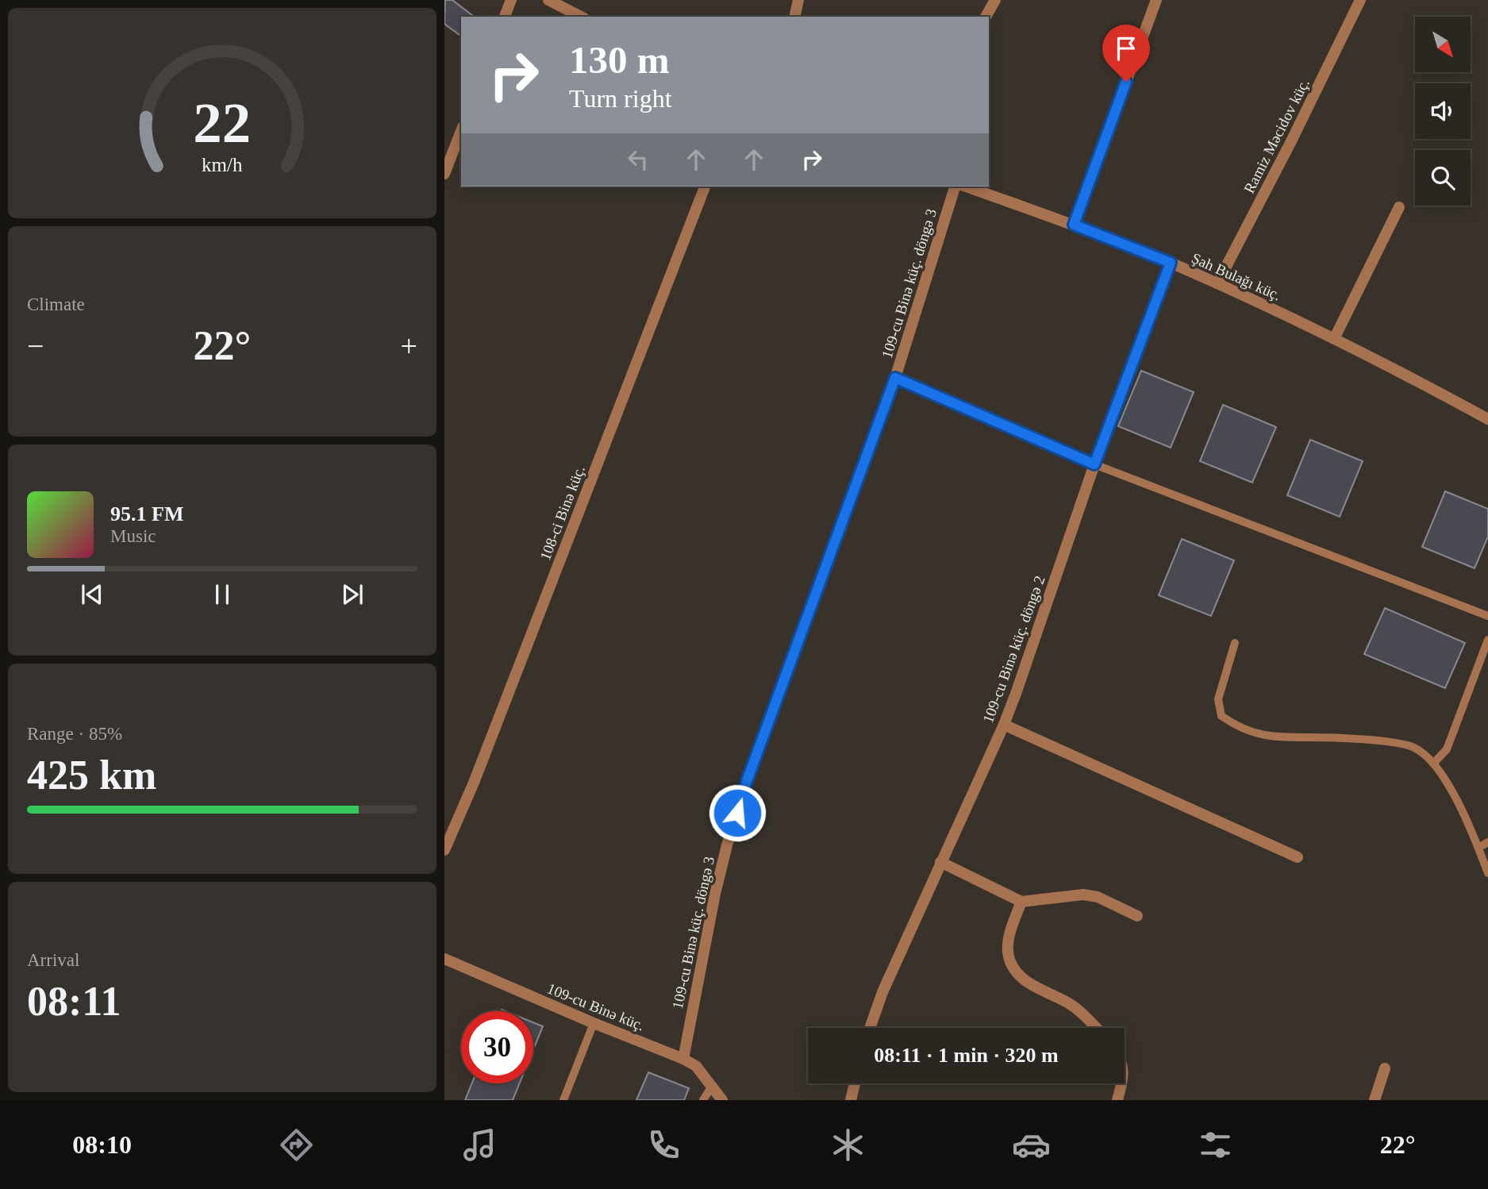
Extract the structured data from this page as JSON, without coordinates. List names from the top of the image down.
{
  "streets": {
    "street": [
      "Ramiz Məcidov küç.",
      "Şah Bulağı küç.",
      "109-cu Binə küç. döngə 3",
      "108-ci Binə küç.",
      "109-cu Binə küç. döngə 2",
      "109-cu Binə küç."
    ]
  },
  "crossings": [
    ["Ramiz Məcidov küç.", "Şah Bulağı küç."],
    ["Şah Bulağı küç.", "109-cu Binə küç. döngə 2"],
    ["109-cu Binə küç. döngə 3", "109-cu Binə küç."]
  ],
  "north": "bottom right",
  "page": {
    "turn": ["130 m", "Turn right"],
    "tile": [
      "Climate",
      ["Range · 85%", "425 km"],
      ["Arrival", "08:11"]
    ],
    "heat": ["−", "22°", "+"],
    "song": ["95.1 FM", "Music"],
    "limit": "30",
    "trip": "08:11 · 1 min · 320 m",
    "tabs": ["08:10", "22°"],
    "gauge": ["22", "km/h"]
  }
}
